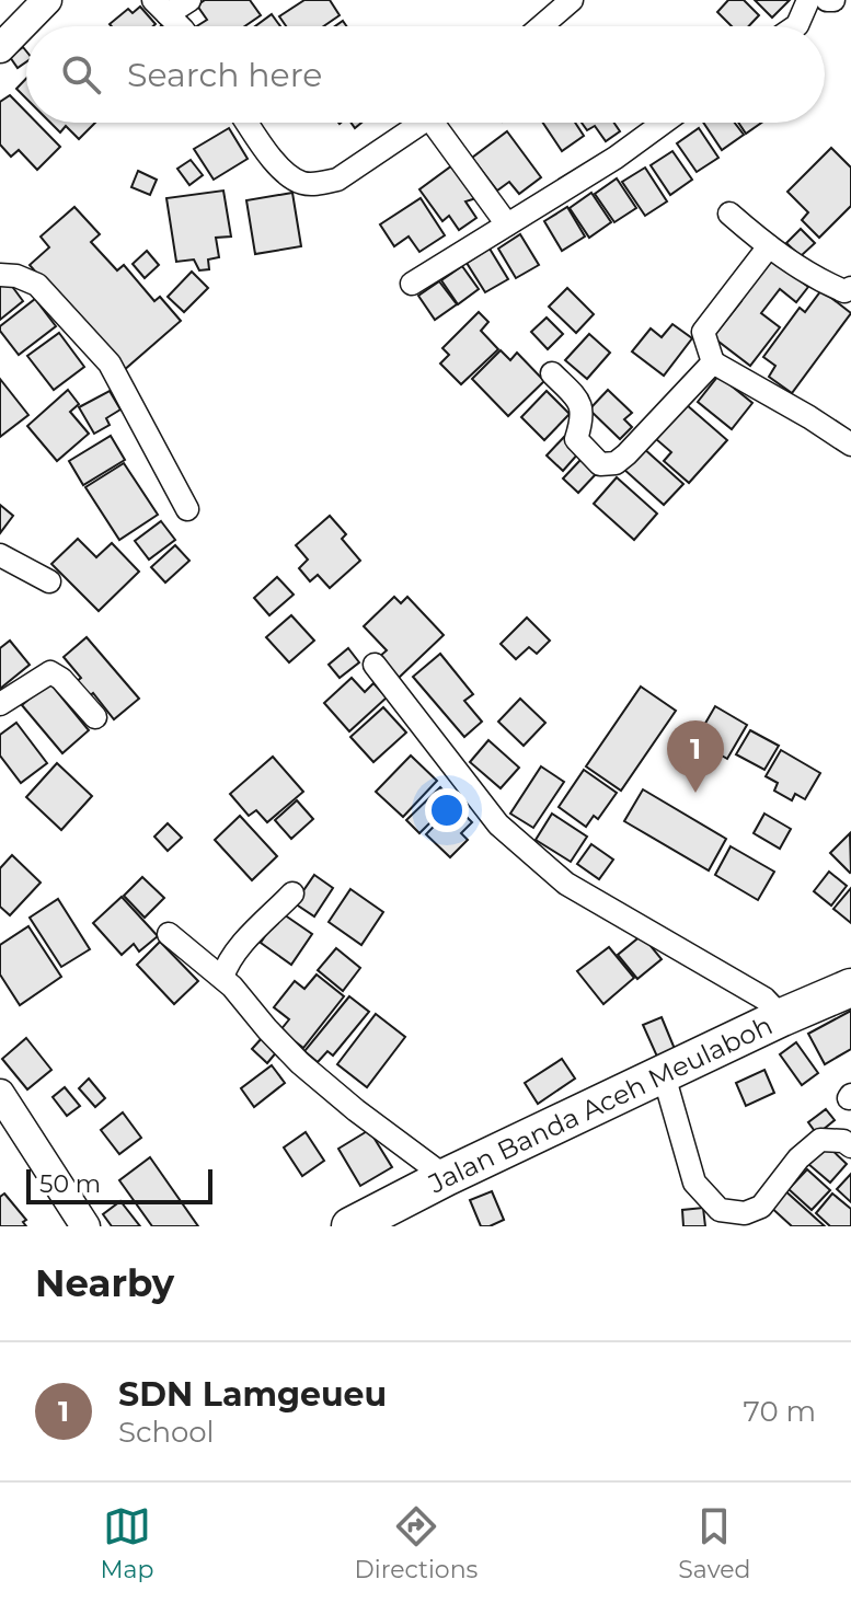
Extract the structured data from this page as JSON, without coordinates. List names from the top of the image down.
{
  "streets": {
    "highway": ["Jalan Banda Aceh Meulaboh"]
  },
  "scale_bar": "50 m",
  "page": {
    "search": "Search here",
    "pins": "1",
    "scale": "50 m",
    "heading": "Nearby",
    "list": [
      {
        "mark": "1",
        "name": "SDN Lamgeueu",
        "note": "School",
        "value": "70 m"
      }
    ],
    "nav": ["Map", "Directions", "Saved"]
  }
}
